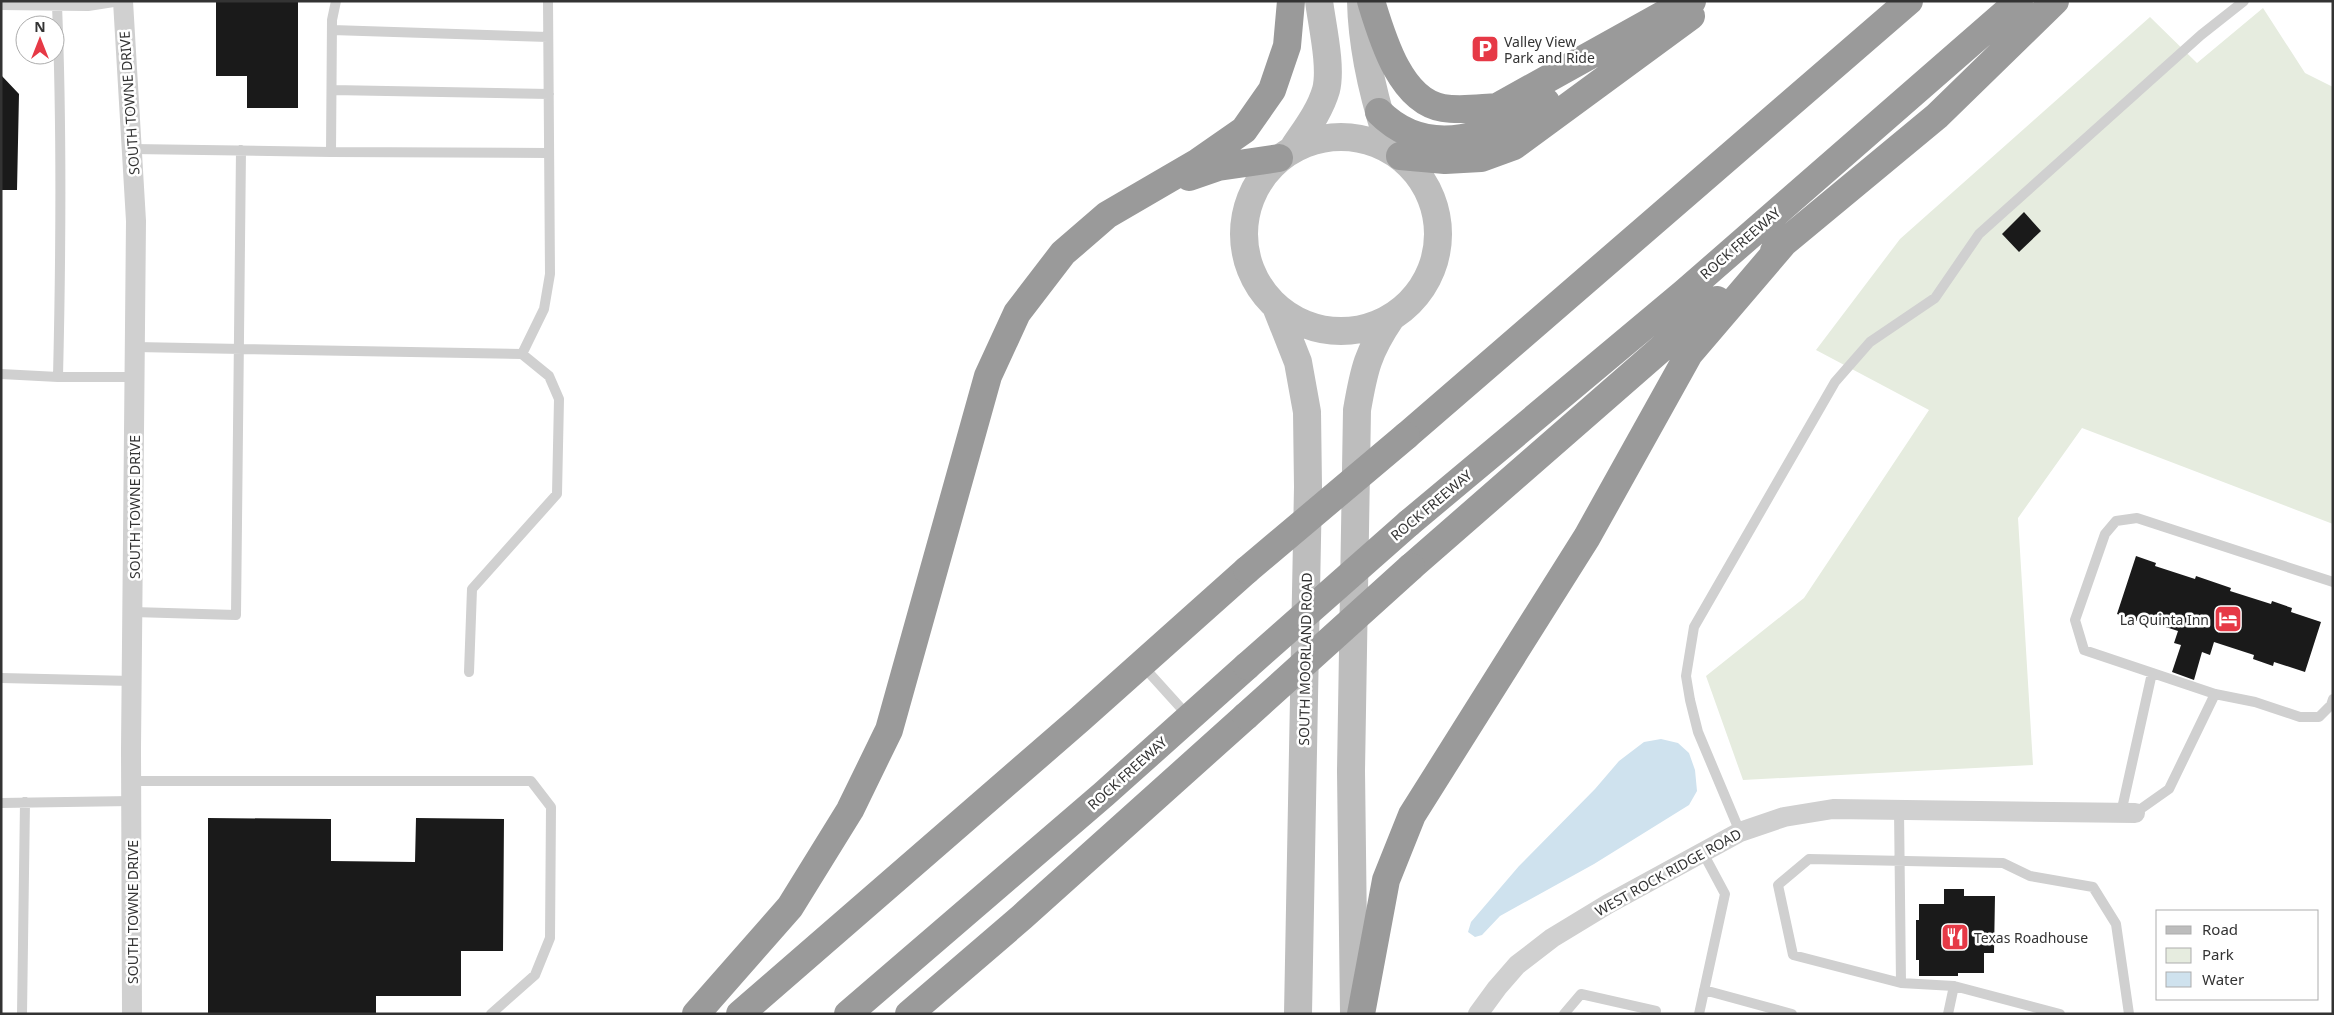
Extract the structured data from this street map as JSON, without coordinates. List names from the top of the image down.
{
  "streets": {
    "highway": ["ROCK FREEWAY"],
    "main road": ["SOUTH MOORLAND ROAD"],
    "street": ["SOUTH TOWNE DRIVE", "WEST ROCK RIDGE ROAD"]
  },
  "places": {
    "parking": ["Valley View Park and Ride"],
    "hotel": ["La Quinta Inn"],
    "restaurant": ["Texas Roadhouse"]
  },
  "legend": ["Road", "Park", "Water"],
  "north": "top"
}
